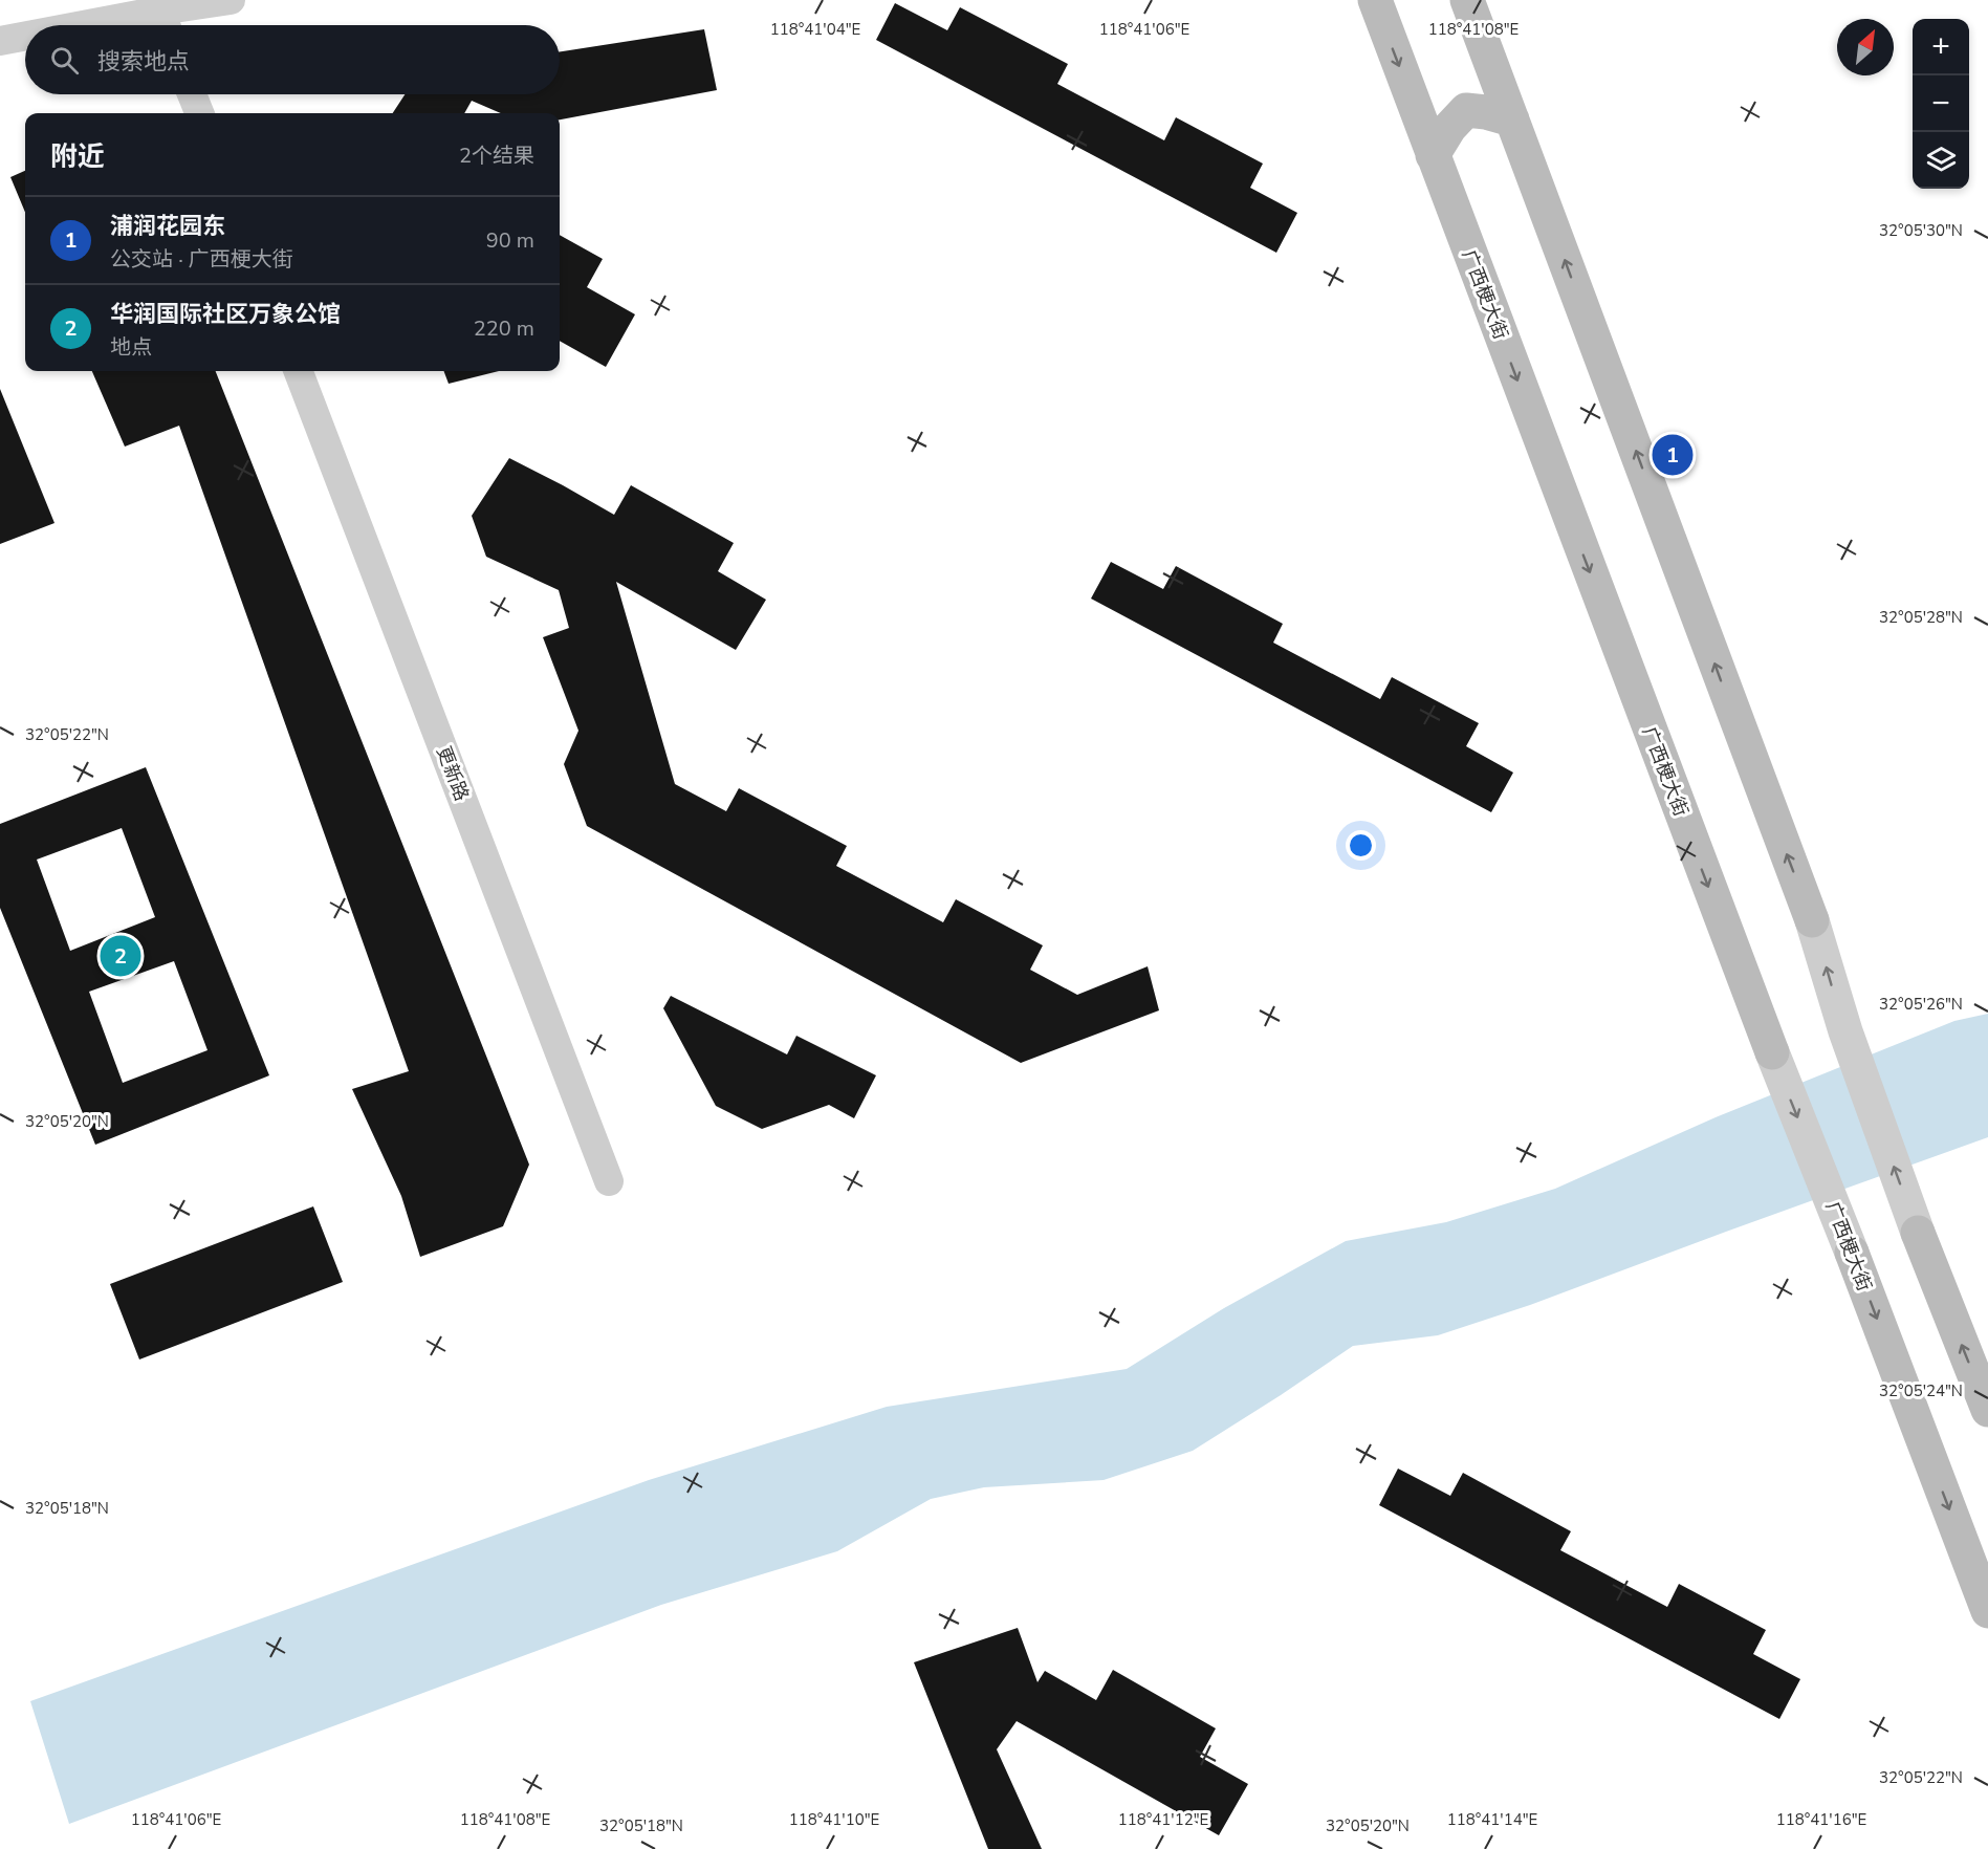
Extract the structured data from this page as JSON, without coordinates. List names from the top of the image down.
{
  "streets": {
    "main road": ["广西梗大街"],
    "street": ["更新路"]
  },
  "north": "top right",
  "page": {
    "map_buttons": ["+", "−"],
    "search": "搜索地点",
    "heading": ["附近", "2个结果"],
    "list": [
      {
        "mark": "1",
        "name": "浦润花园东",
        "note": "公交站 · 广西梗大街",
        "value": "90 m"
      },
      {
        "mark": "2",
        "name": "华润国际社区万象公馆",
        "note": "地点",
        "value": "220 m"
      }
    ],
    "pins": ["1", "2"]
  },
  "coordinates": [
    "118°41'04\"E",
    "118°41'06\"E",
    "118°41'08\"E",
    "32°05'30\"N",
    "32°05'28\"N",
    "32°05'22\"N",
    "32°05'26\"N",
    "32°05'20\"N",
    "32°05'24\"N",
    "32°05'18\"N",
    "118°41'10\"E",
    "118°41'12\"E",
    "118°41'14\"E",
    "118°41'16\"E"
  ]
}
